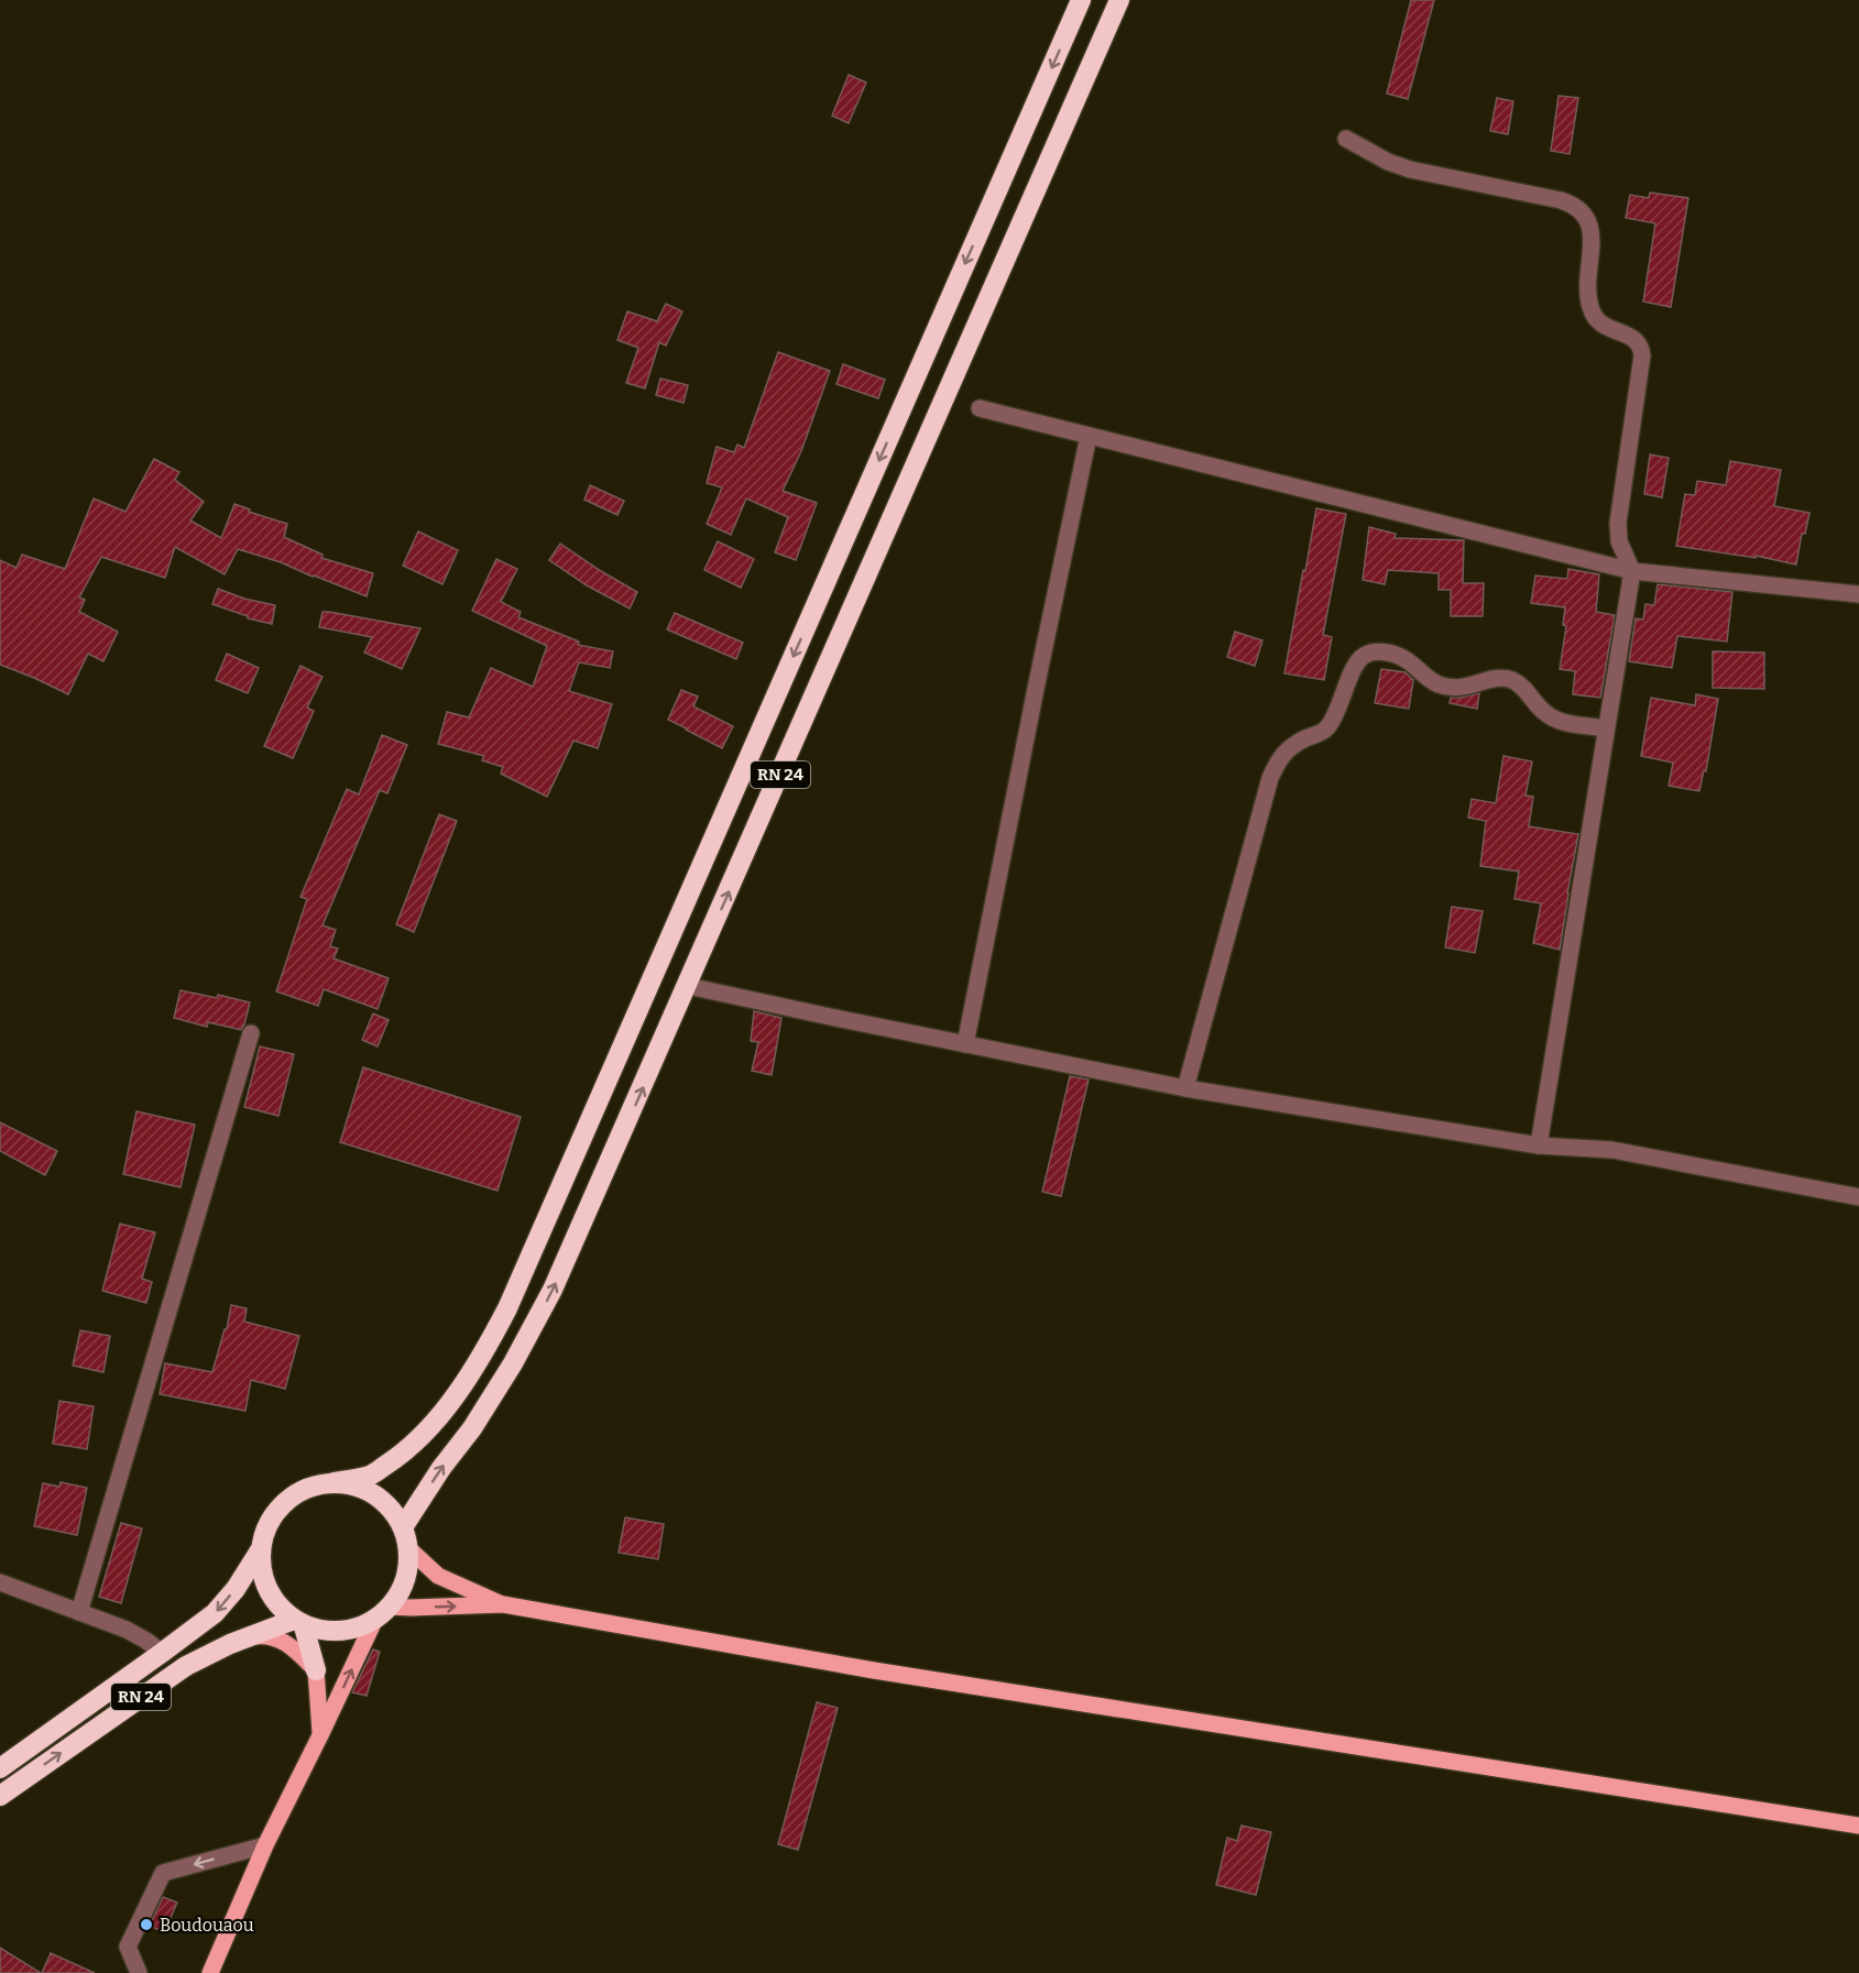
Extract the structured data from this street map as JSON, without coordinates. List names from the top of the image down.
{
  "streets": {
    "highway": ["RN 24"]
  },
  "places": ["Boudouaou"]
}
